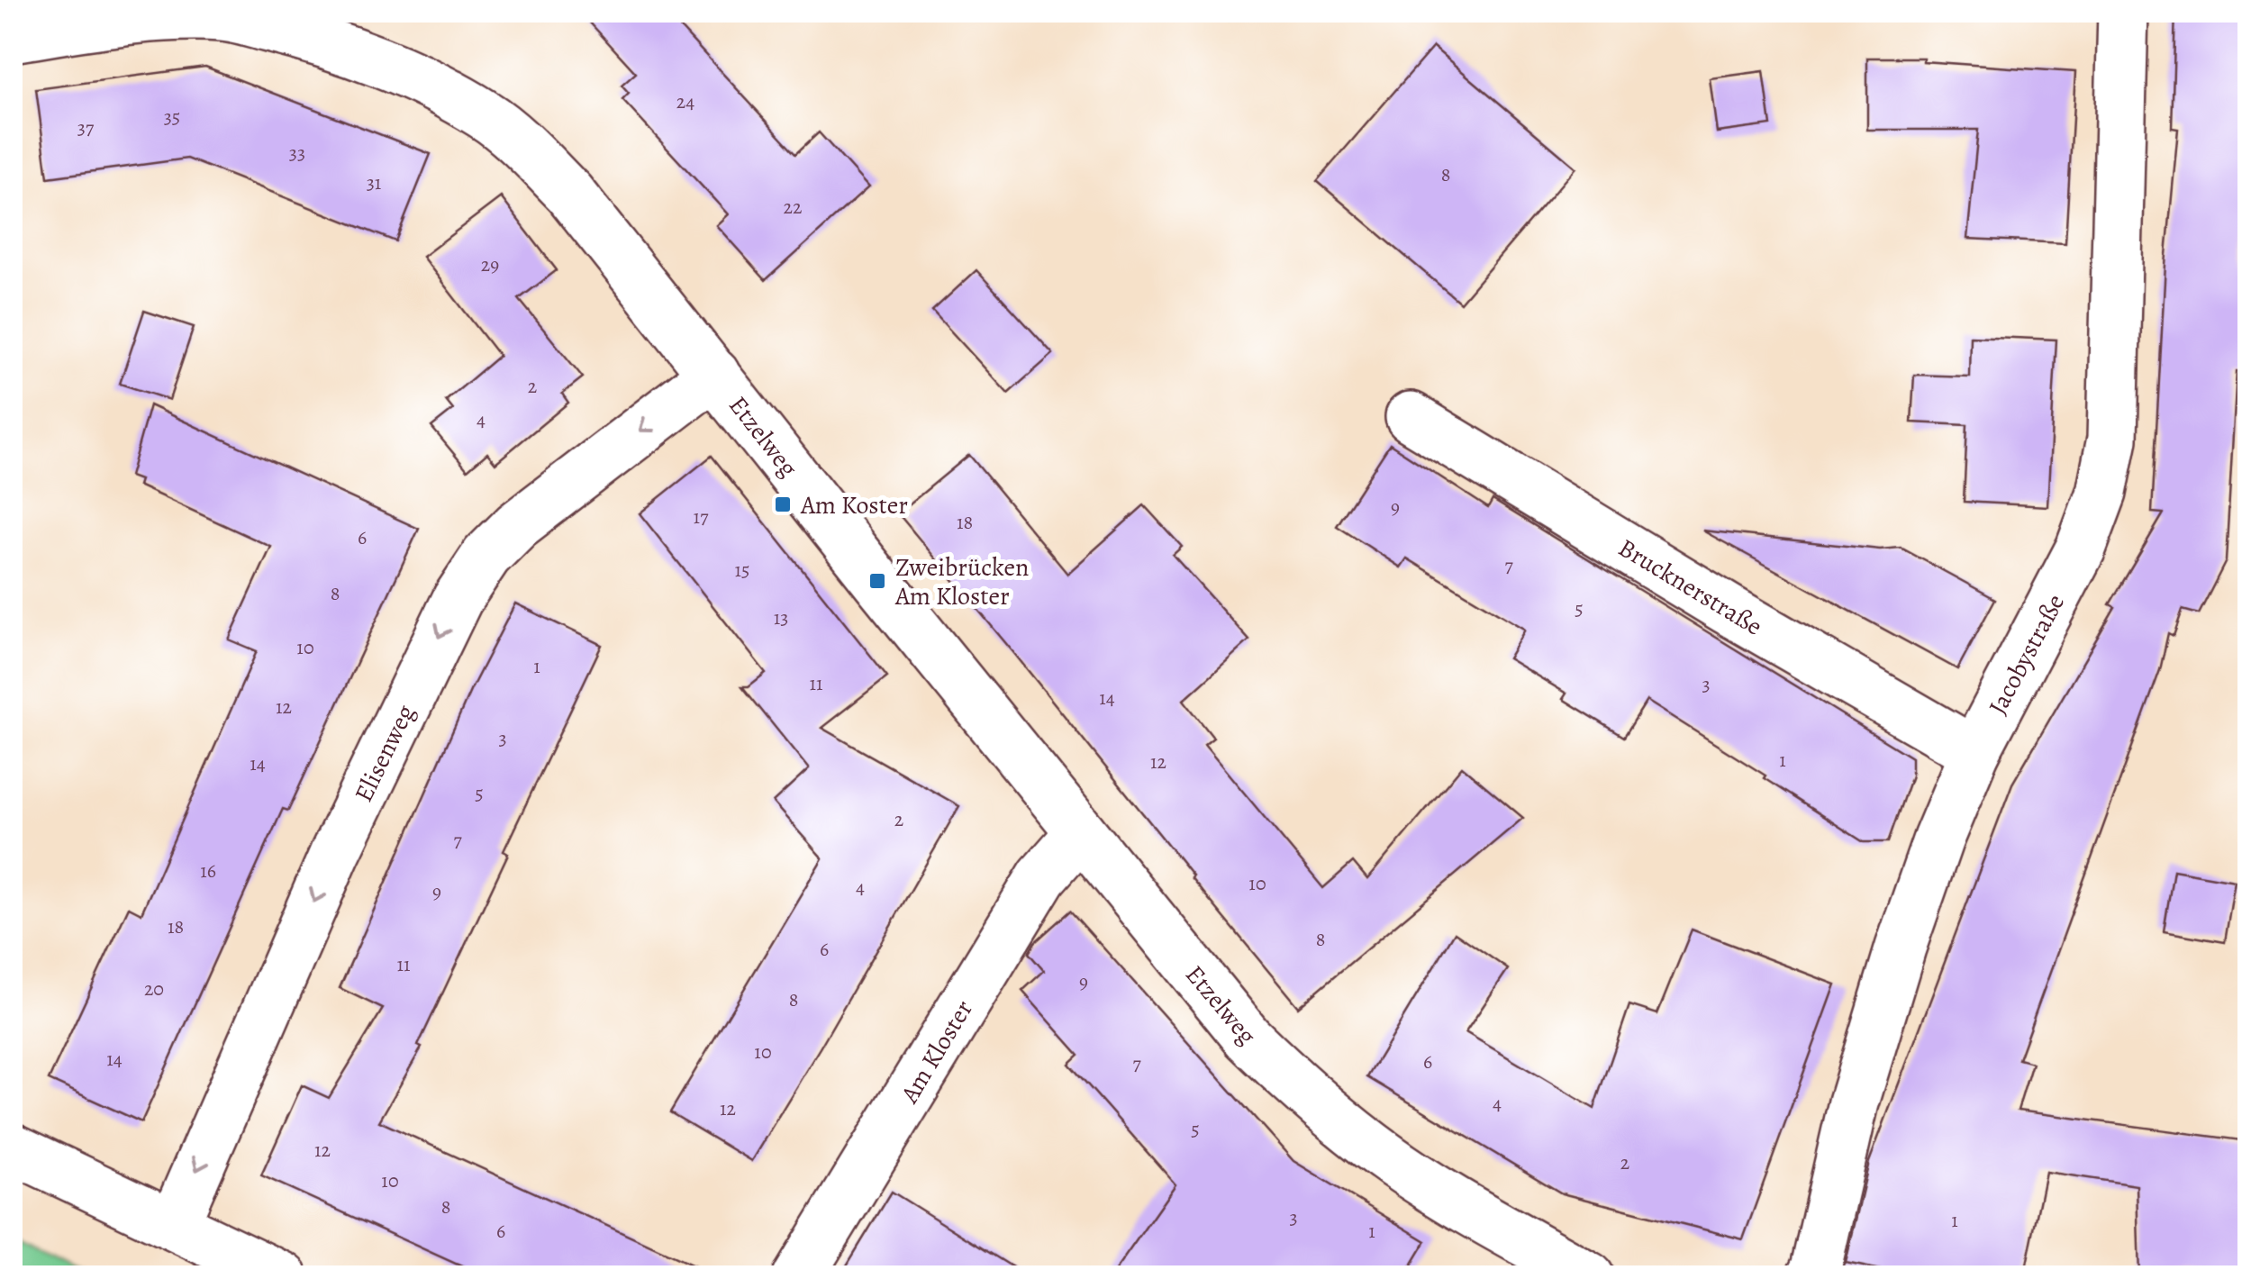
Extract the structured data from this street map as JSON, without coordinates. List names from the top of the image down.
{
  "streets": {
    "street": [
      "Etzelweg",
      "Brucknerstraße",
      "Jacobystraße",
      "Elisenweg",
      "Am Kloster"
    ]
  },
  "crossings": [
    ["Etzelweg", "Elisenweg"],
    ["Etzelweg", "Am Kloster"],
    ["Brucknerstraße", "Jacobystraße"]
  ],
  "one_way": ["Elisenweg"],
  "places": {
    "transit": ["Am Koster", "Zweibrücken Am Kloster"]
  },
  "house_numbers": [
    "24",
    "35",
    "37",
    "33",
    "8",
    "31",
    "22",
    "29",
    "2",
    "4",
    "9",
    "17",
    "18",
    "6",
    "7",
    "15",
    "8",
    "5",
    "13",
    "10",
    "1",
    "11",
    "3",
    "14",
    "12",
    "3",
    "1",
    "12",
    "14",
    "5",
    "2",
    "7",
    "16",
    "10",
    "4",
    "9",
    "18",
    "8",
    "6",
    "11",
    "9",
    "20",
    "8",
    "10",
    "14",
    "6",
    "7",
    "4",
    "12",
    "5",
    "12",
    "2",
    "10",
    "8",
    "3",
    "1",
    "6",
    "1"
  ]
}
